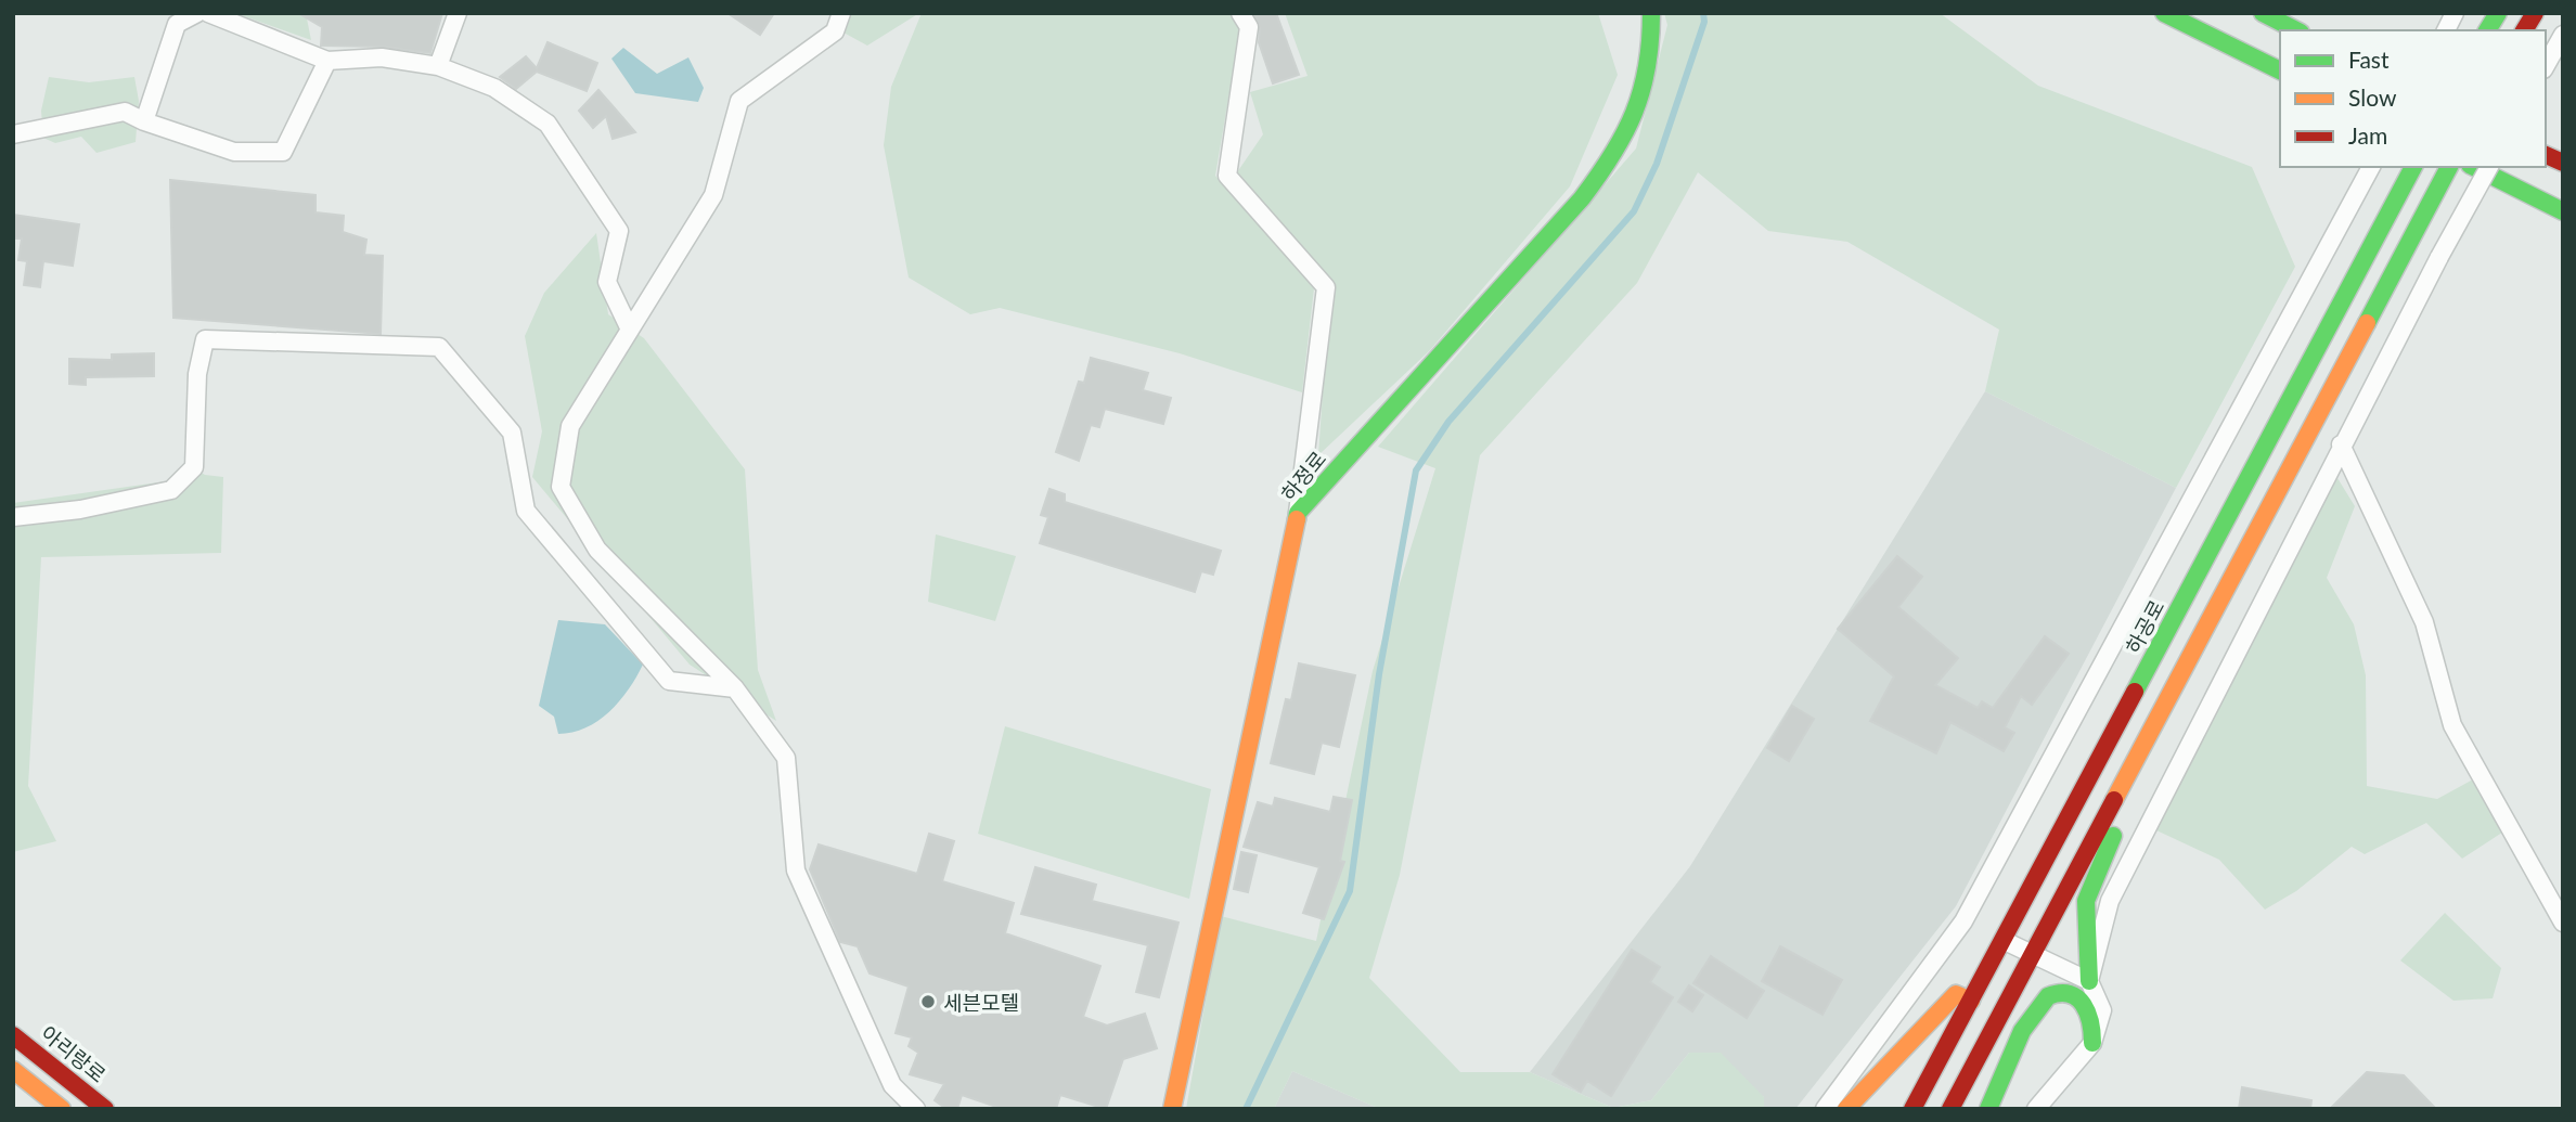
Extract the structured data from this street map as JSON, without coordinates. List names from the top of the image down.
{
  "streets": {
    "main road": ["하정로", "하공로", "아리랑로"]
  },
  "places": ["세븐모텔"],
  "legend": ["Fast", "Slow", "Jam"]
}
